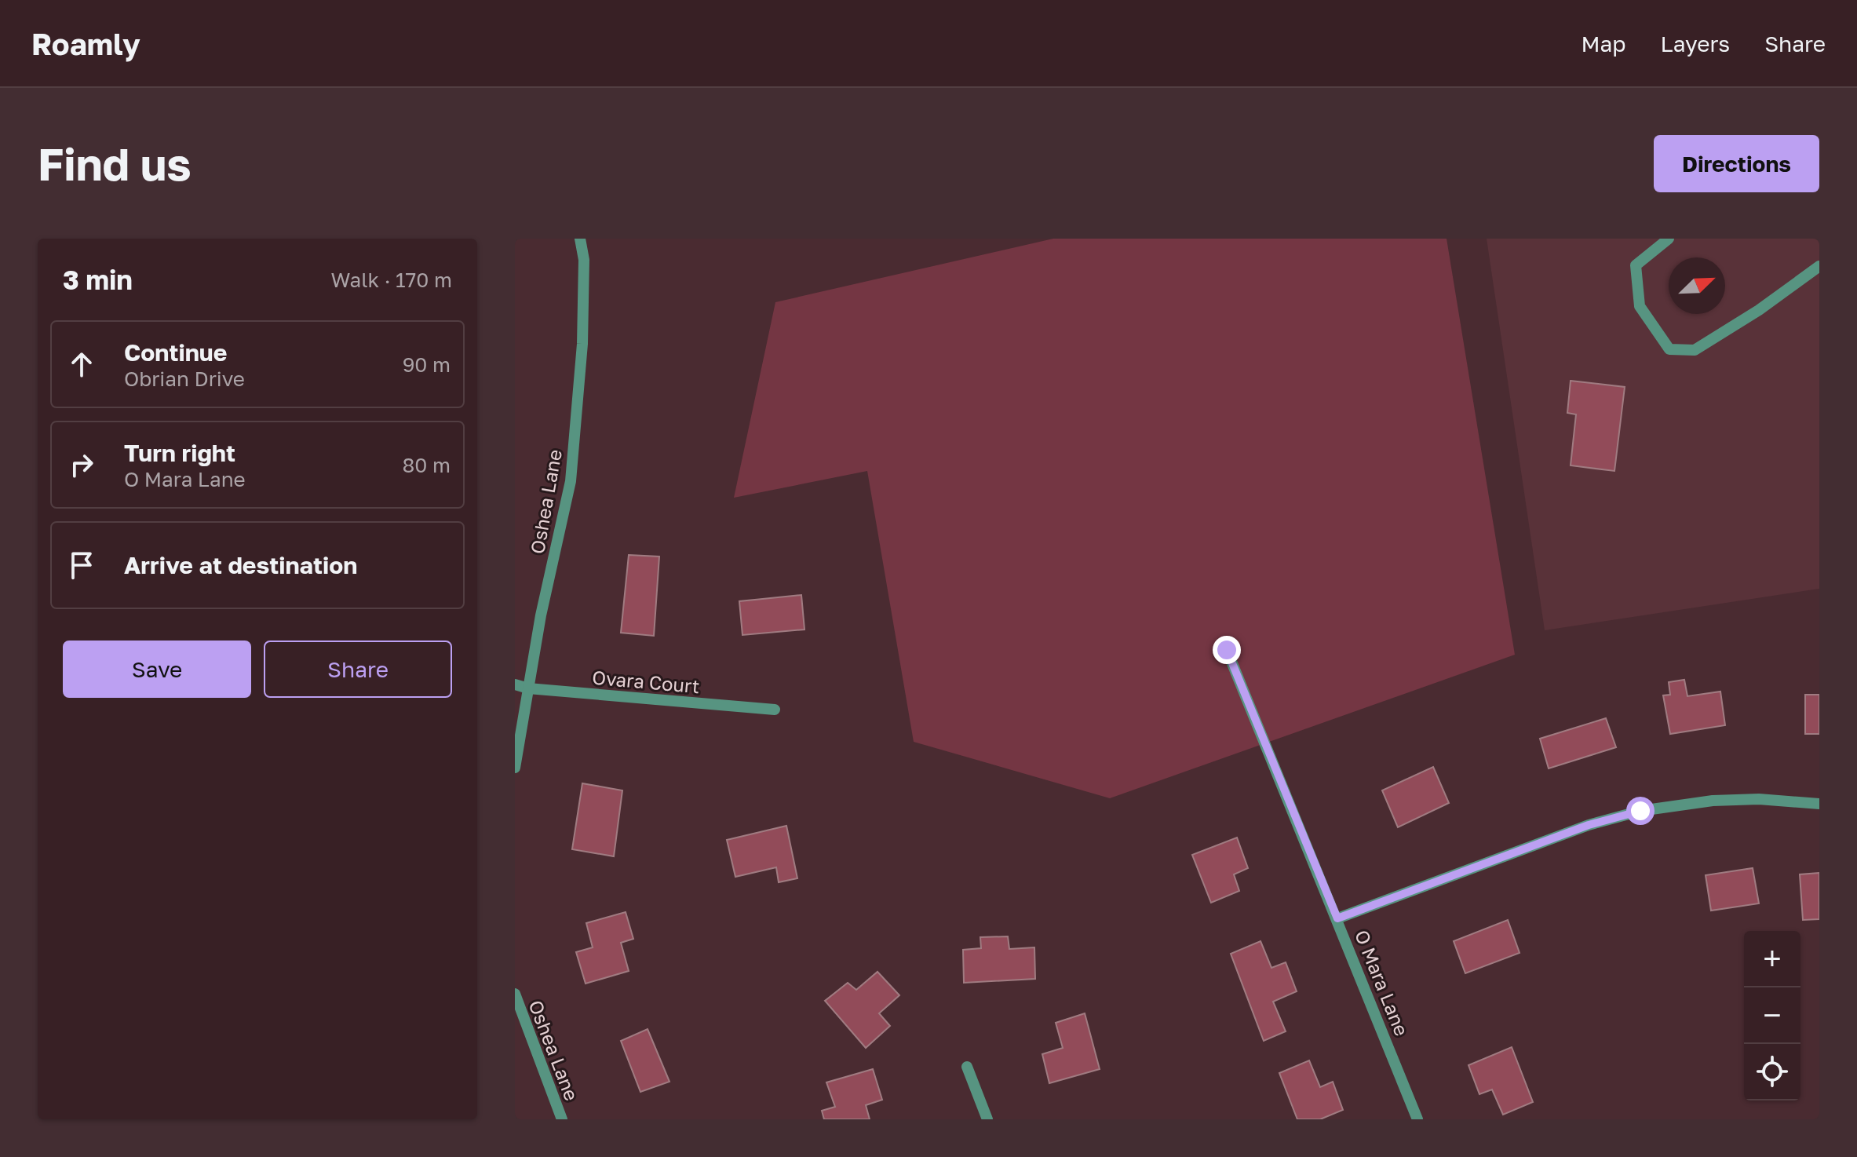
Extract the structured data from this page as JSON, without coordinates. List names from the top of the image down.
{
  "streets": {
    "street": ["Oshea Lane", "Ovara Court", "O Mara Lane"]
  },
  "crossings": [
    ["Oshea Lane", "Ovara Court"]
  ],
  "north": "top right",
  "page": {
    "header": "Roamly",
    "nav": ["Map", "Layers", "Share"],
    "buttons": [
      "Directions",
      ["Save", "Share"]
    ],
    "title": "Find us",
    "heading": ["3 min", "Walk · 170 m"],
    "list": [
      ["Continue", "Obrian Drive", "90 m"],
      ["Turn right", "O Mara Lane", "80 m"],
      "Arrive at destination"
    ],
    "map_buttons": ["+", "−"]
  }
}
